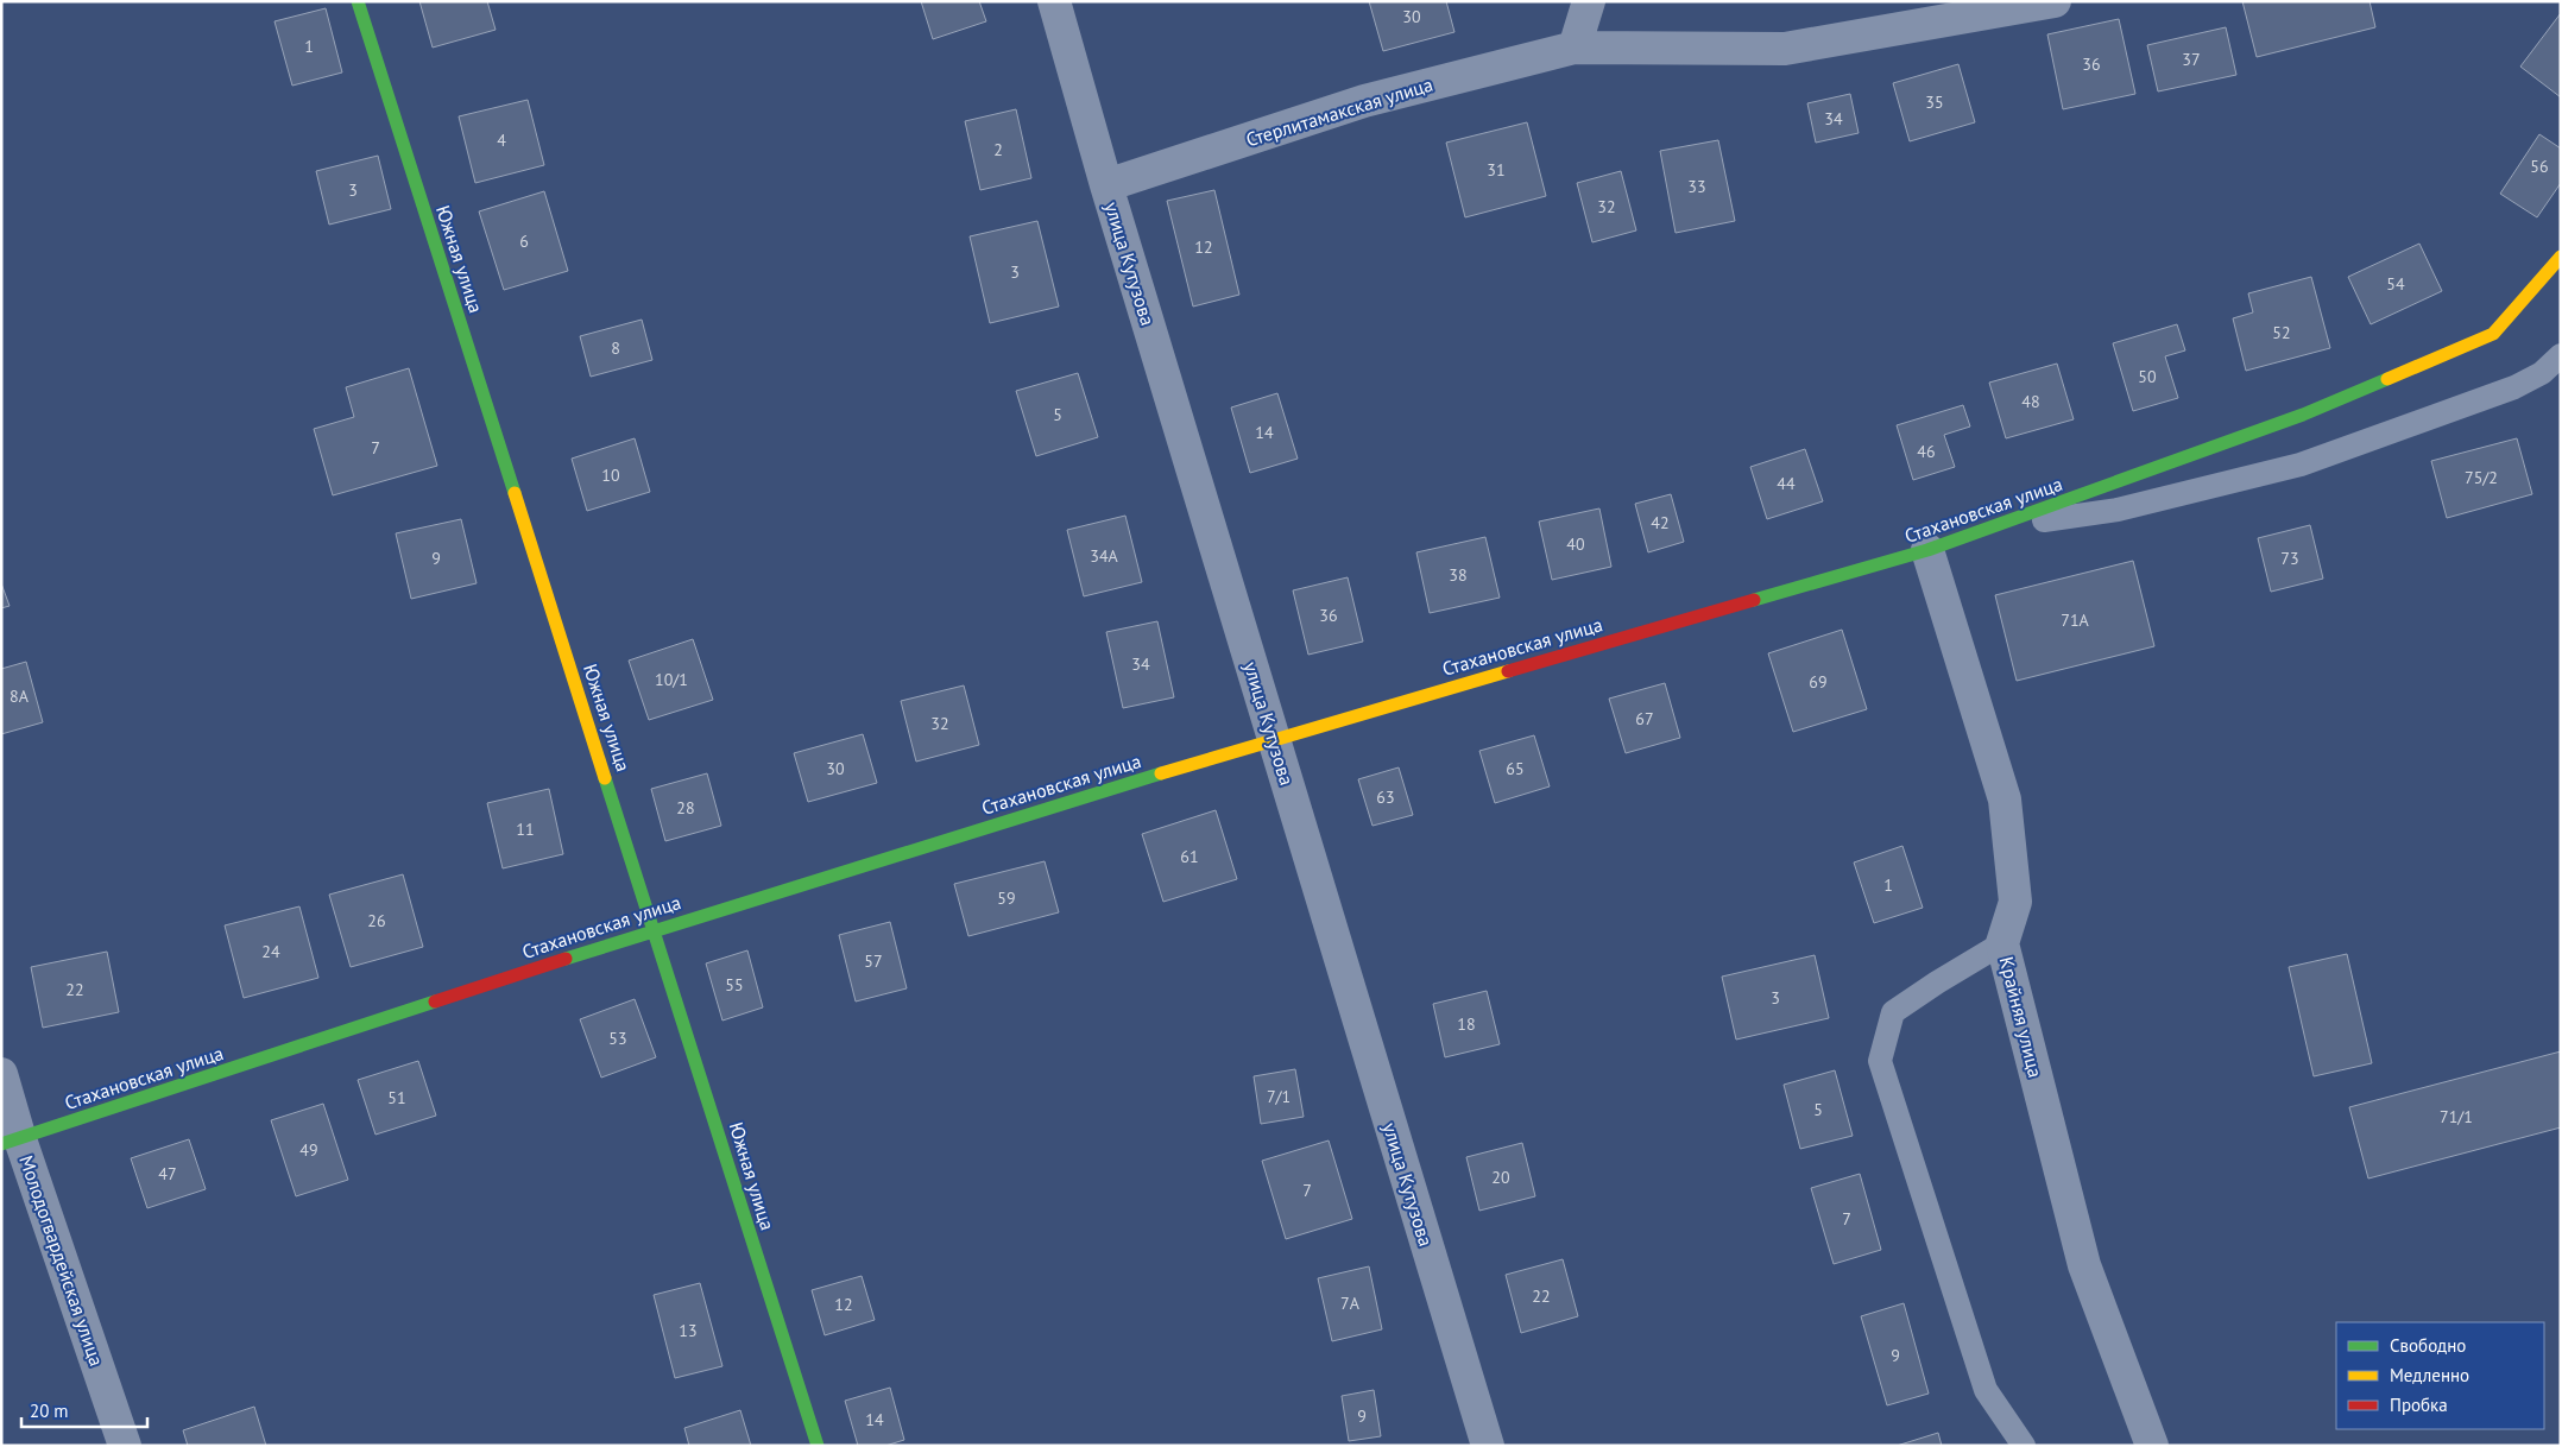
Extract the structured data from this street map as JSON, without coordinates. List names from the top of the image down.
{
  "streets": {
    "street": [
      "Стерлитамакская улица",
      "Южная улица",
      "улица Кутузова",
      "Стахановская улица",
      "Крайняя улица",
      "Молодогвардейская улица"
    ]
  },
  "crossings": [
    ["Стерлитамакская улица", "улица Кутузова"],
    ["Южная улица", "Стахановская улица"],
    ["улица Кутузова", "Стахановская улица"],
    ["Стахановская улица", "Крайняя улица"],
    ["Стахановская улица", "Молодогвардейская улица"]
  ],
  "house_numbers": [
    "30",
    "1",
    "37",
    "36",
    "35",
    "34",
    "4",
    "2",
    "56",
    "31",
    "33",
    "3",
    "32",
    "6",
    "12",
    "3",
    "54",
    "52",
    "8",
    "50",
    "48",
    "5",
    "14",
    "7",
    "46",
    "10",
    "75/2",
    "44",
    "42",
    "40",
    "34А",
    "9",
    "73",
    "38",
    "36",
    "71А",
    "34",
    "10/1",
    "69",
    "8А",
    "67",
    "32",
    "30",
    "65",
    "63",
    "28",
    "11",
    "61",
    "1",
    "59",
    "26",
    "24",
    "57",
    "55",
    "22",
    "3",
    "18",
    "53",
    "7/1",
    "51",
    "5",
    "71/1",
    "49",
    "47",
    "20",
    "7",
    "7",
    "22",
    "7А",
    "12",
    "13",
    "9",
    "9",
    "14"
  ],
  "legend": ["Свободно", "Медленно", "Пробка"],
  "scale_bar": "20 m"
}
